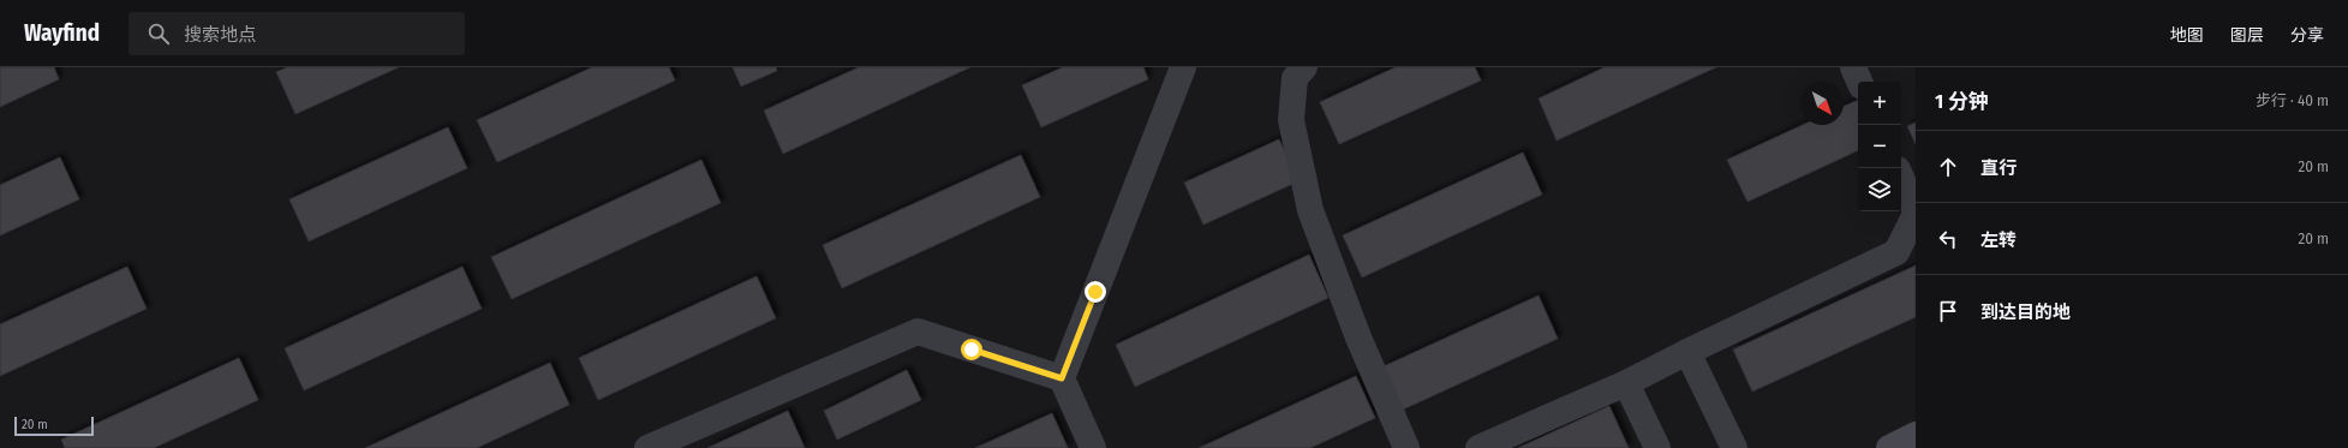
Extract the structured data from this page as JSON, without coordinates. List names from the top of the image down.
{
  "scale_bar": "20 m",
  "north": "bottom right",
  "page": {
    "header": "Wayfind",
    "search": "搜索地点",
    "nav": ["地图", "图层", "分享"],
    "heading": ["1 分钟", "步行 · 40 m"],
    "map_buttons": ["+", "−"],
    "list": [
      ["直行", "20 m"],
      ["左转", "20 m"],
      "到达目的地"
    ],
    "scale": "20 m"
  }
}
